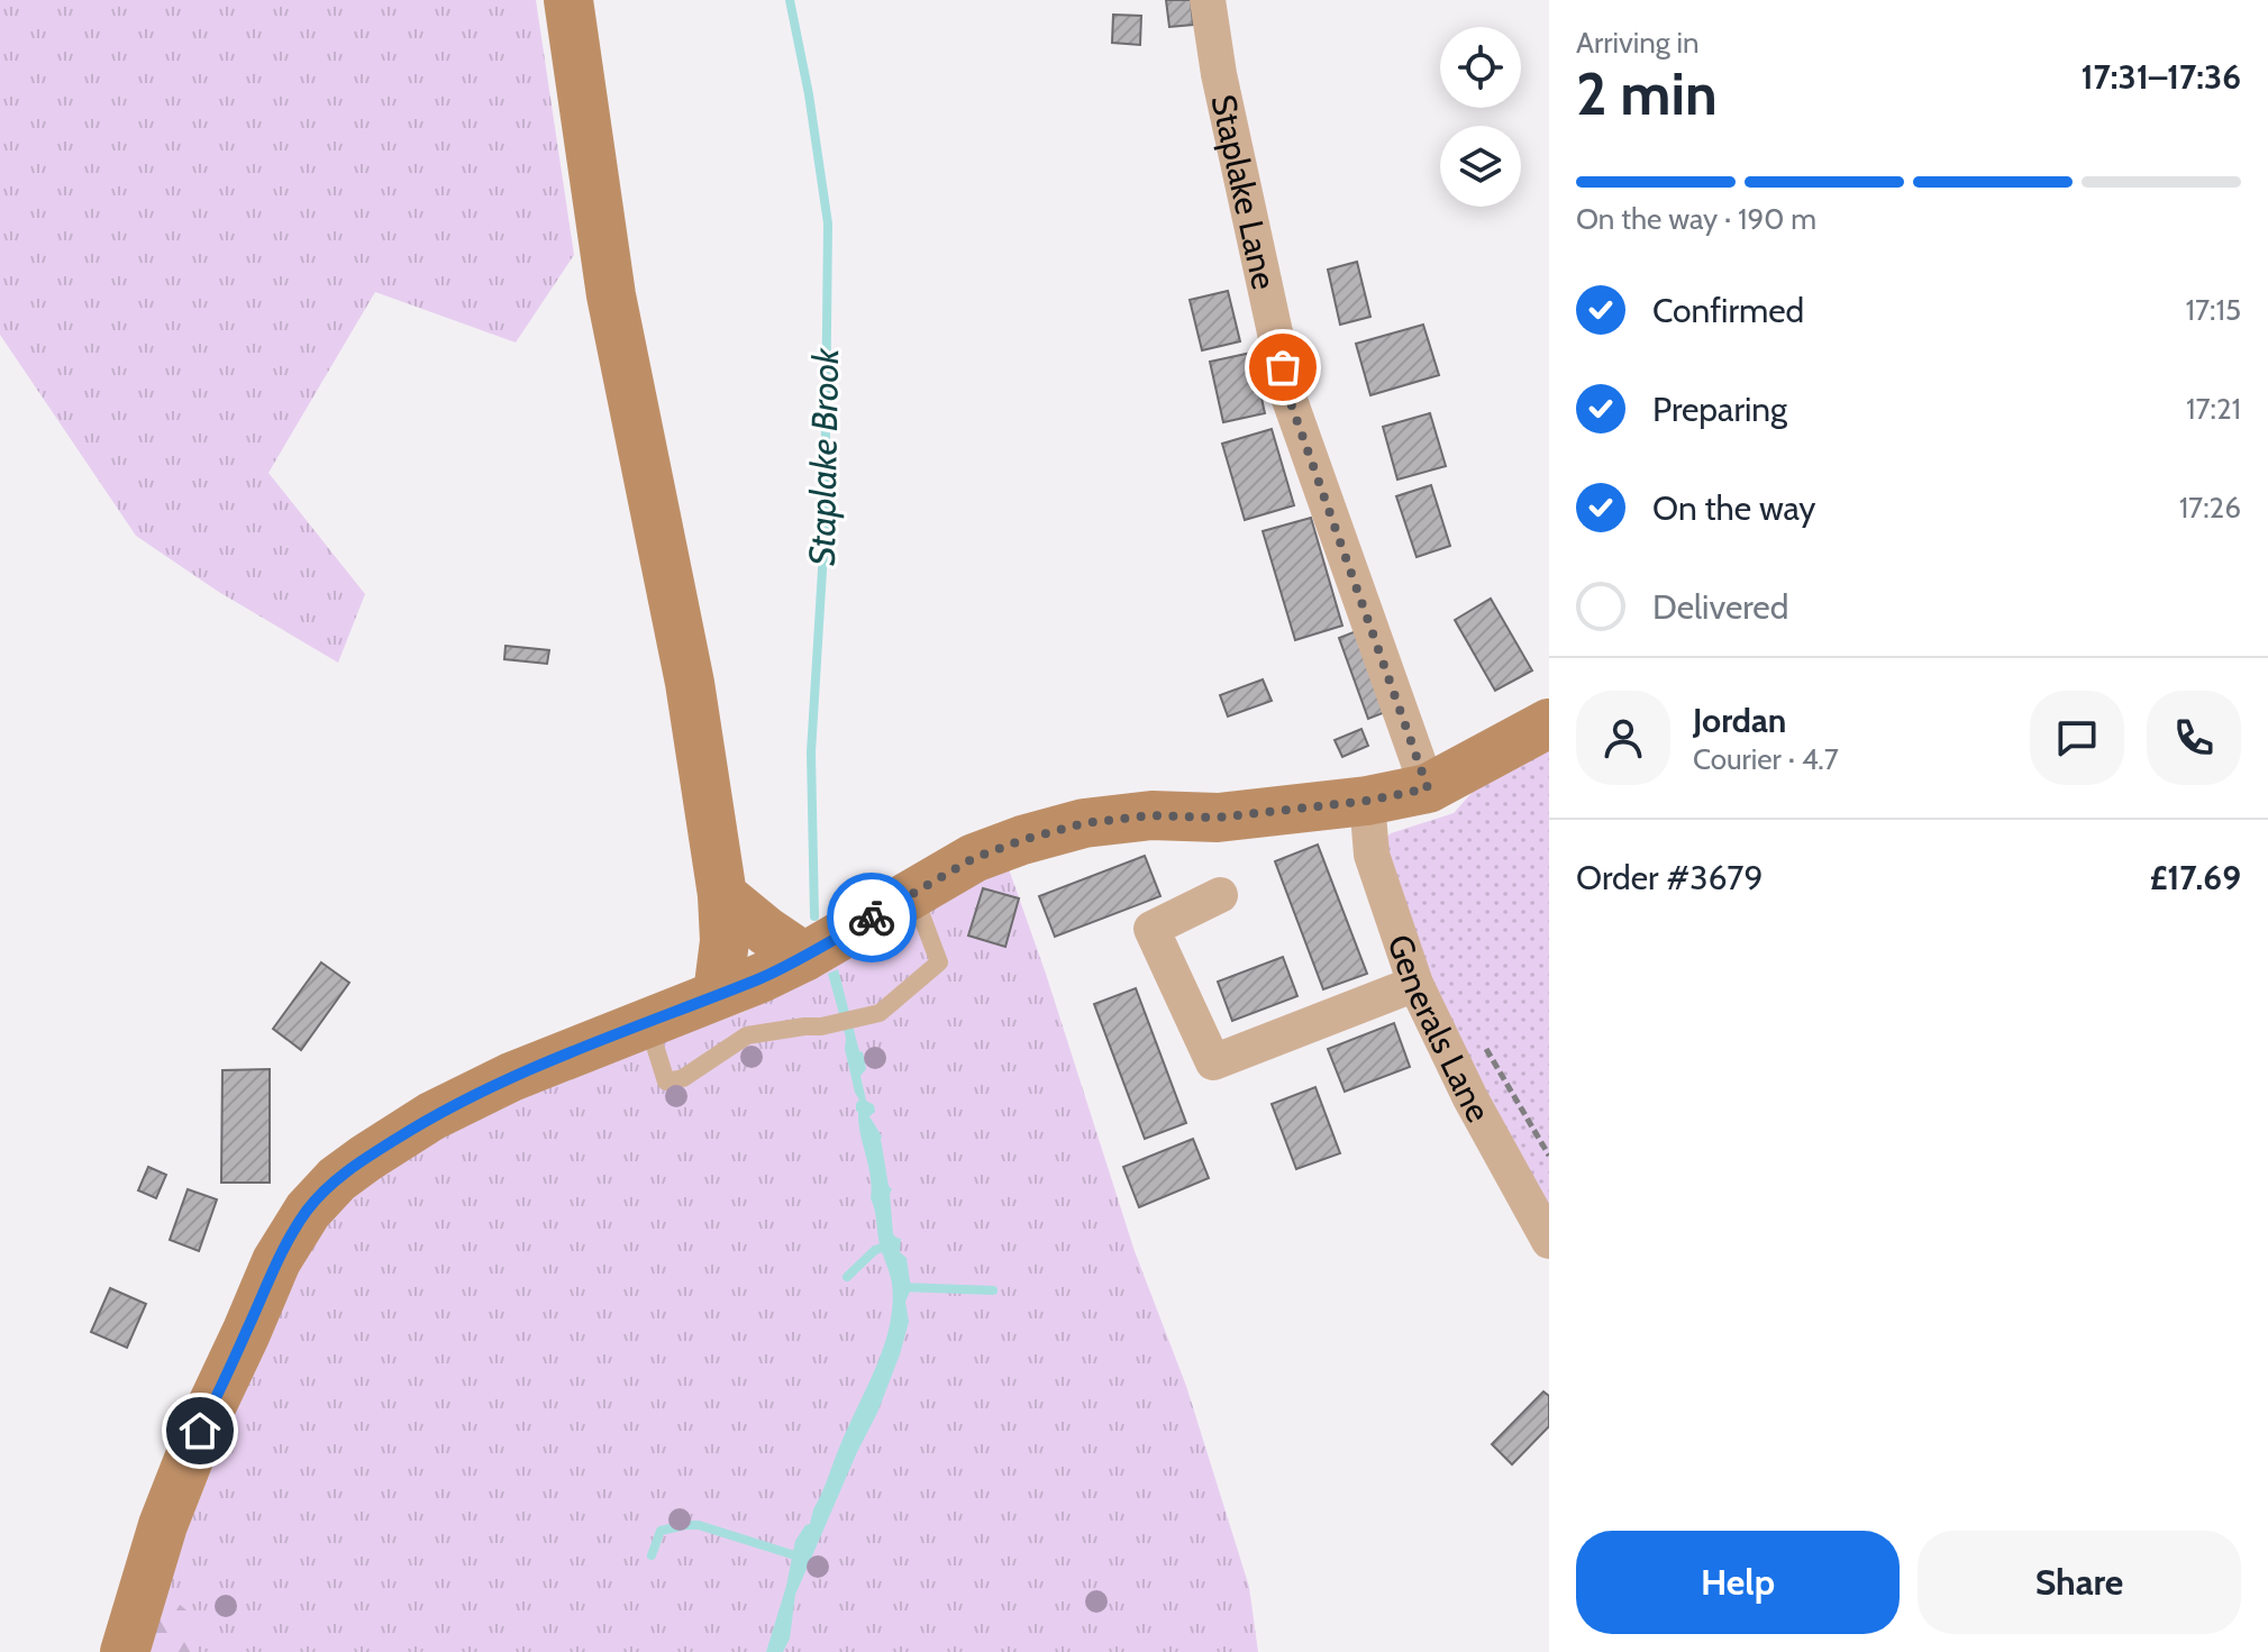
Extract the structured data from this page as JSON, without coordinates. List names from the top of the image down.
{
  "streets": {
    "street": ["Staplake Lane", "Generals Lane"]
  },
  "water": ["Staplake Brook"],
  "page": {
    "heading": ["2 min", "Arriving in", "17:31–17:36"],
    "panel": [
      "Jordan",
      "Courier · 4.7",
      "Order #3679",
      "£17.69"
    ],
    "bar": "On the way · 190 m",
    "list": [
      ["Confirmed", "17:15"],
      ["Preparing", "17:21"],
      ["On the way", "17:26"],
      "Delivered"
    ],
    "buttons": ["Help", "Share"]
  }
}
